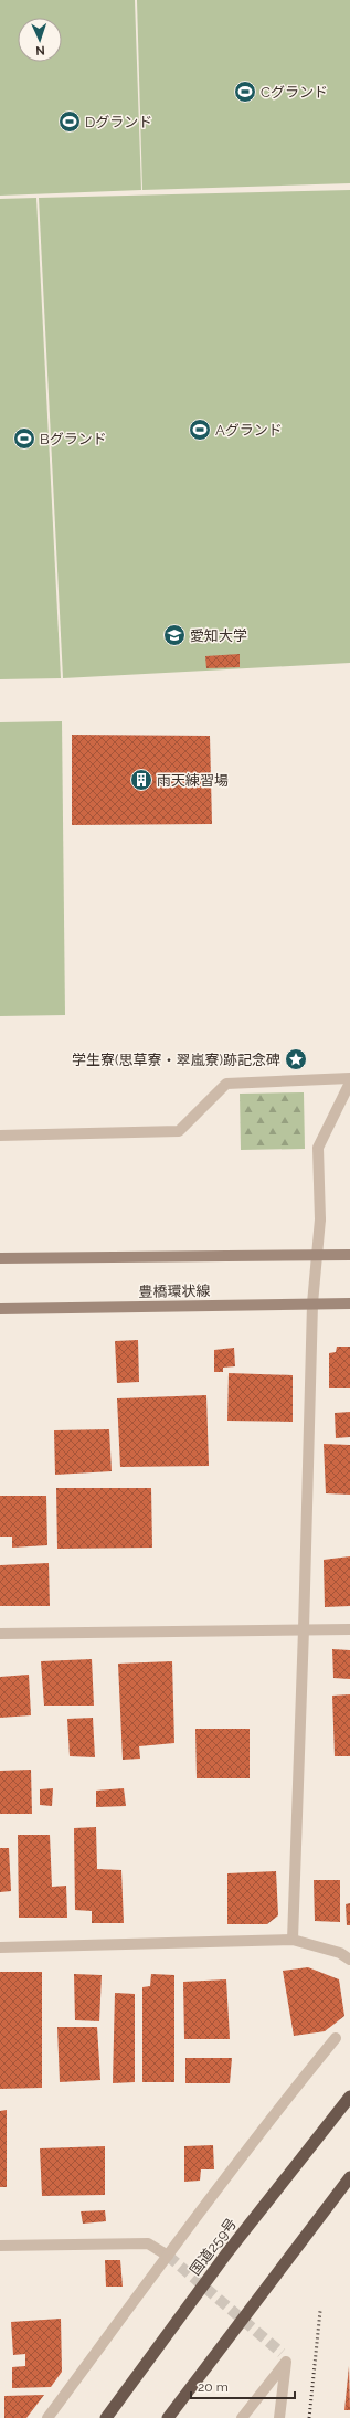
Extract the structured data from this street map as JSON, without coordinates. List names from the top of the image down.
{
  "streets": {
    "highway": ["国道259号"],
    "main road": ["豊橋環状線"]
  },
  "places": {
    "sports": [
      "Cグランド",
      "Dグランド",
      "Aグランド",
      "Bグランド"
    ],
    "school or university": ["愛知大学"],
    "building": ["雨天練習場"],
    "place": ["学生寮(思草寮・翠嵐寮)跡記念碑"]
  },
  "scale_bar": "20 m",
  "north": "bottom"
}
